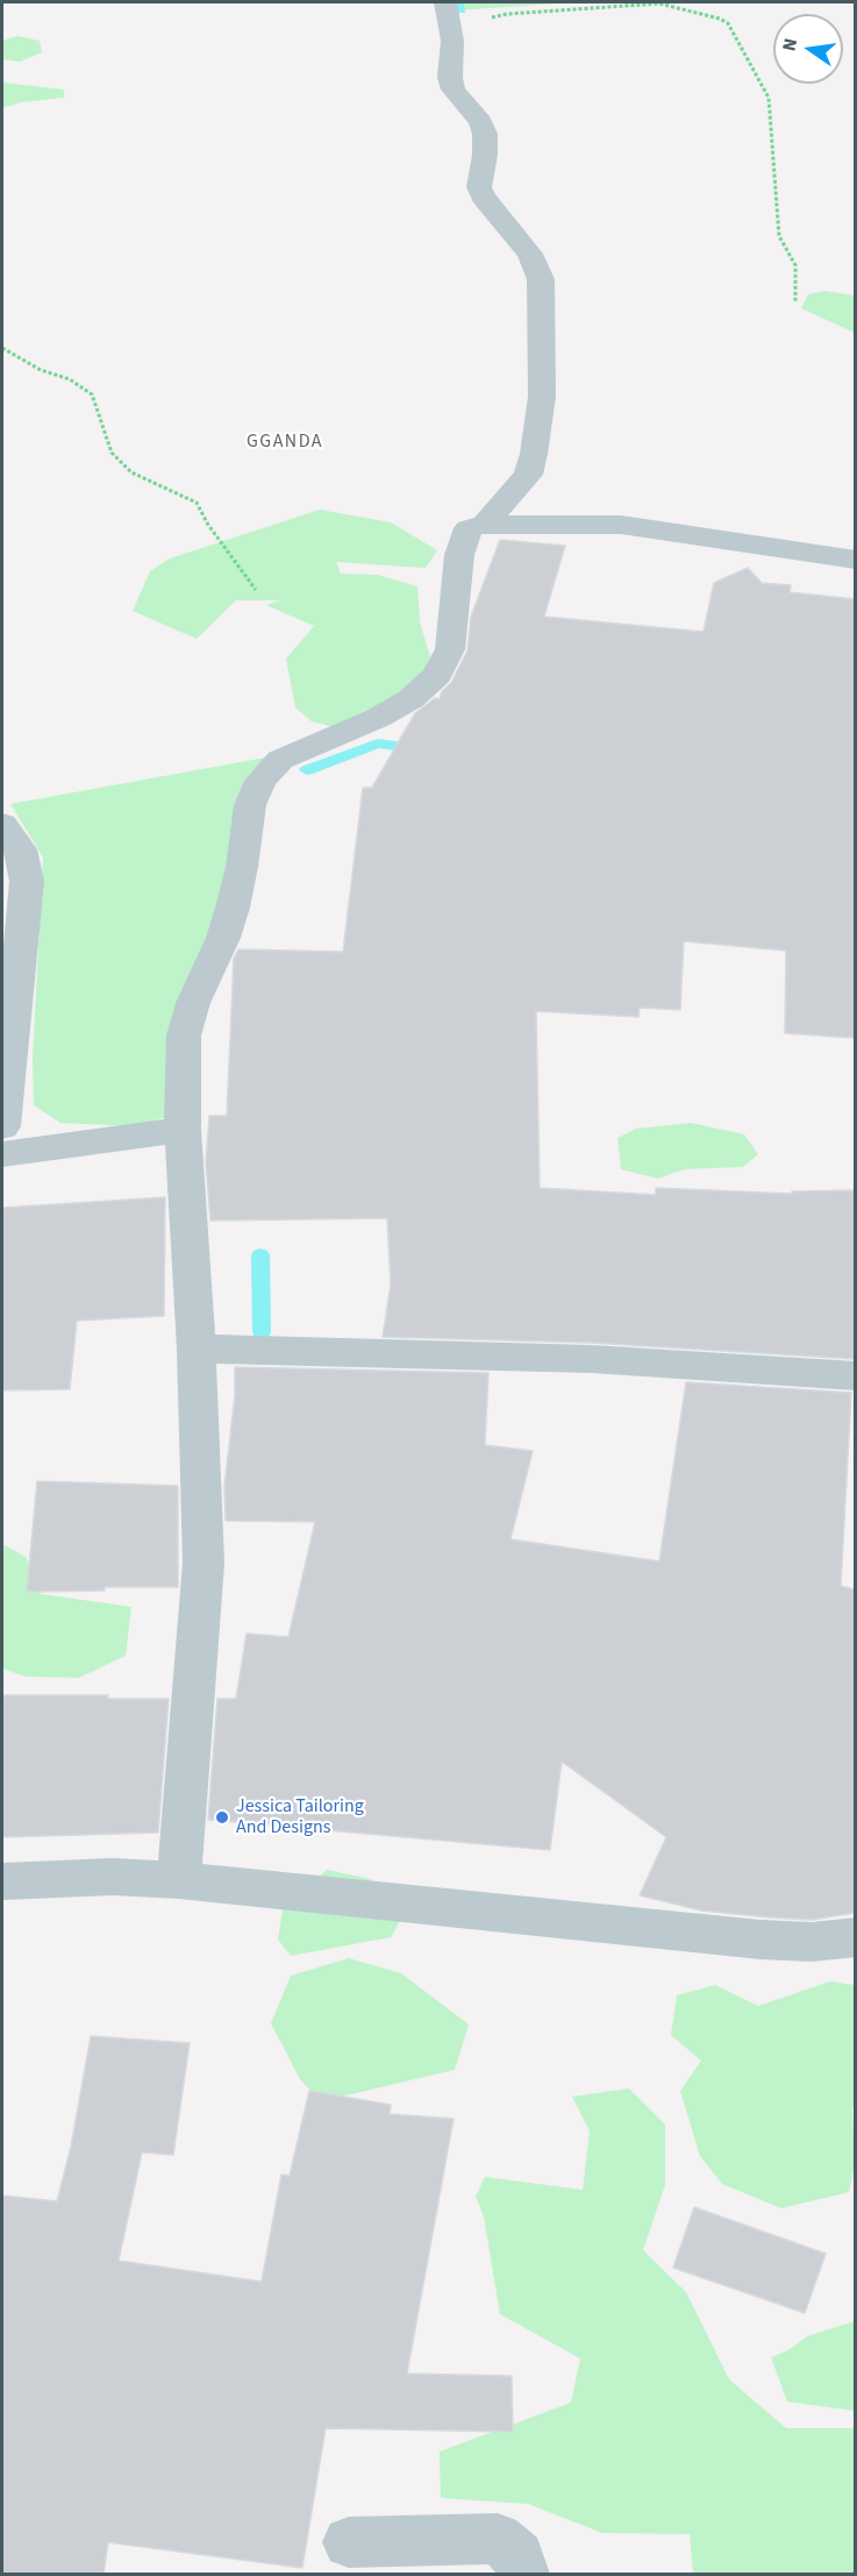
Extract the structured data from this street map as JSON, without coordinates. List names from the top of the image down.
{
  "districts": ["GGANDA"],
  "places": ["Jessica Tailoring And Designs"],
  "north": "left"
}
